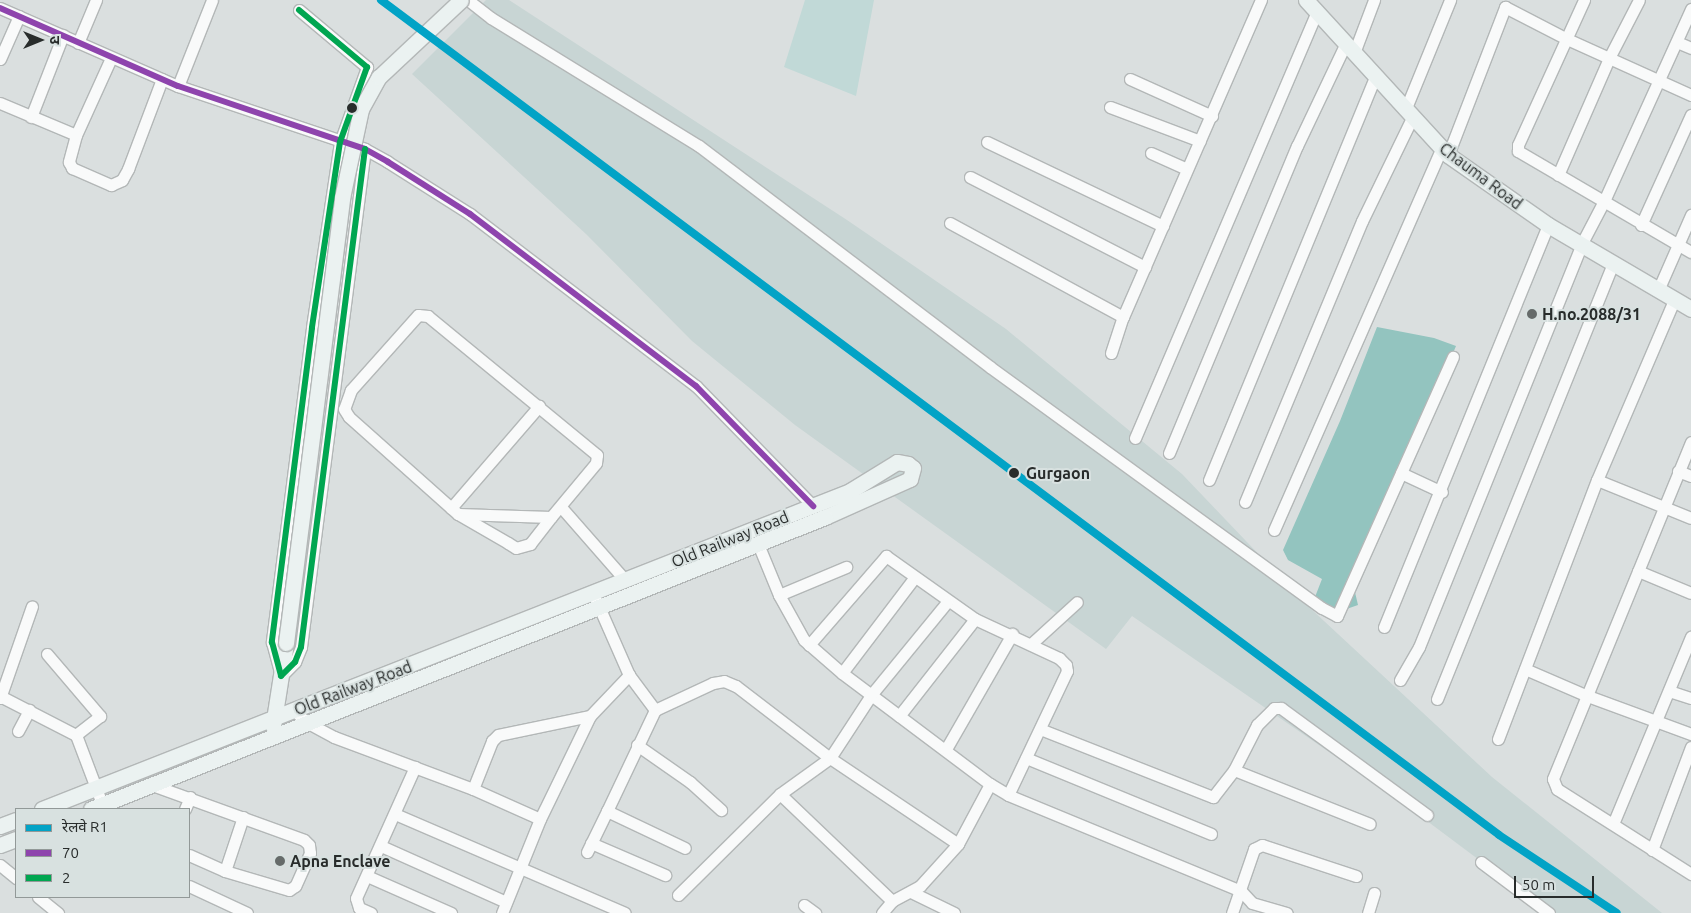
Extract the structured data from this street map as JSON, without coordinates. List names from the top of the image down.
{
  "streets": {
    "main road": ["Chauma Road", "Old Railway Road"]
  },
  "places": ["H.no.2088/31", "Gurgaon", "Apna Enclave"],
  "lines": ["rail line R1", "transit line 70", "transit line 2"],
  "legend": ["रेलवे R1", "70", "2"],
  "scale_bar": "50 m",
  "north": "right"
}
